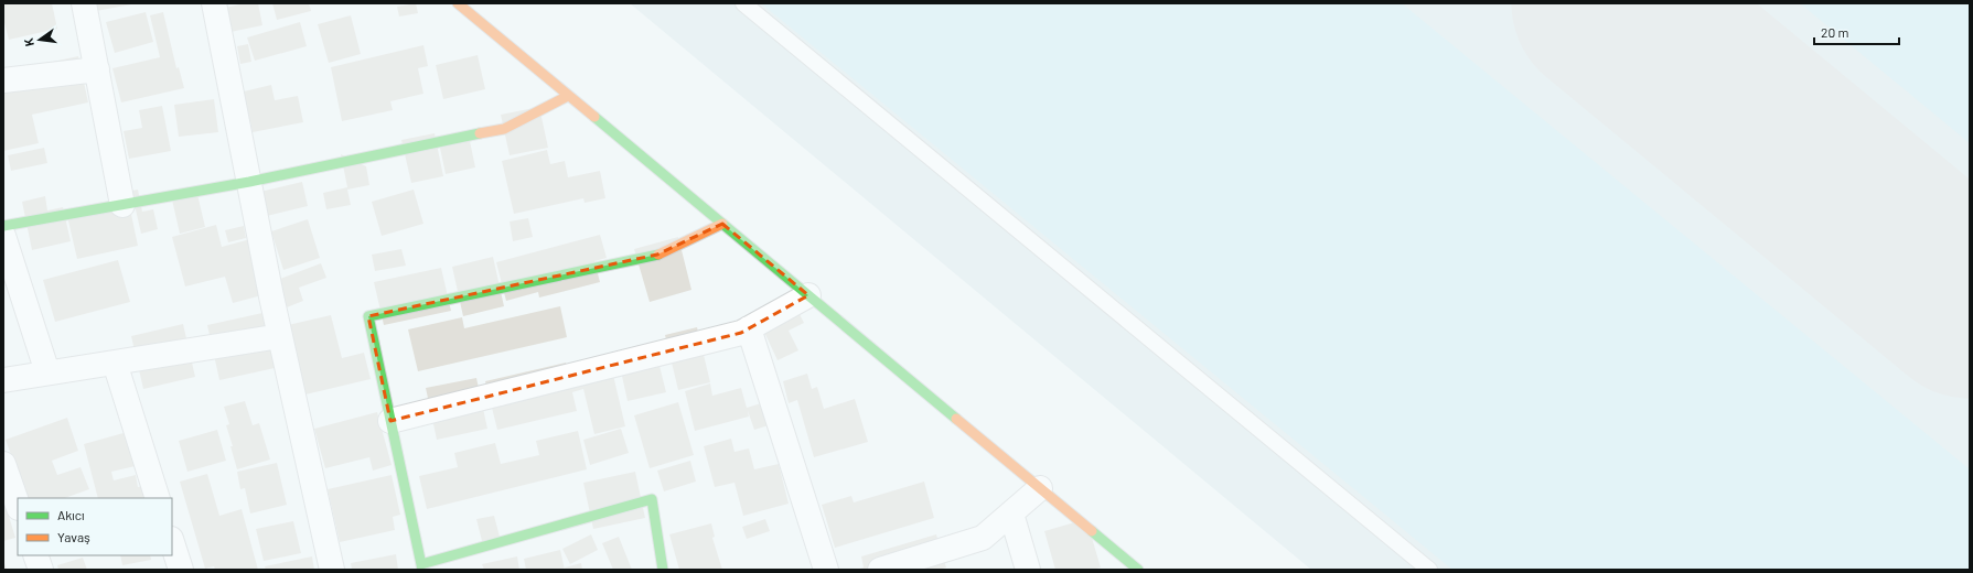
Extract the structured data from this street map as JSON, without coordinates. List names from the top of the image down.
{
  "legend": ["Akıcı", "Yavaş"],
  "scale_bar": "20 m",
  "north": "left"
}
